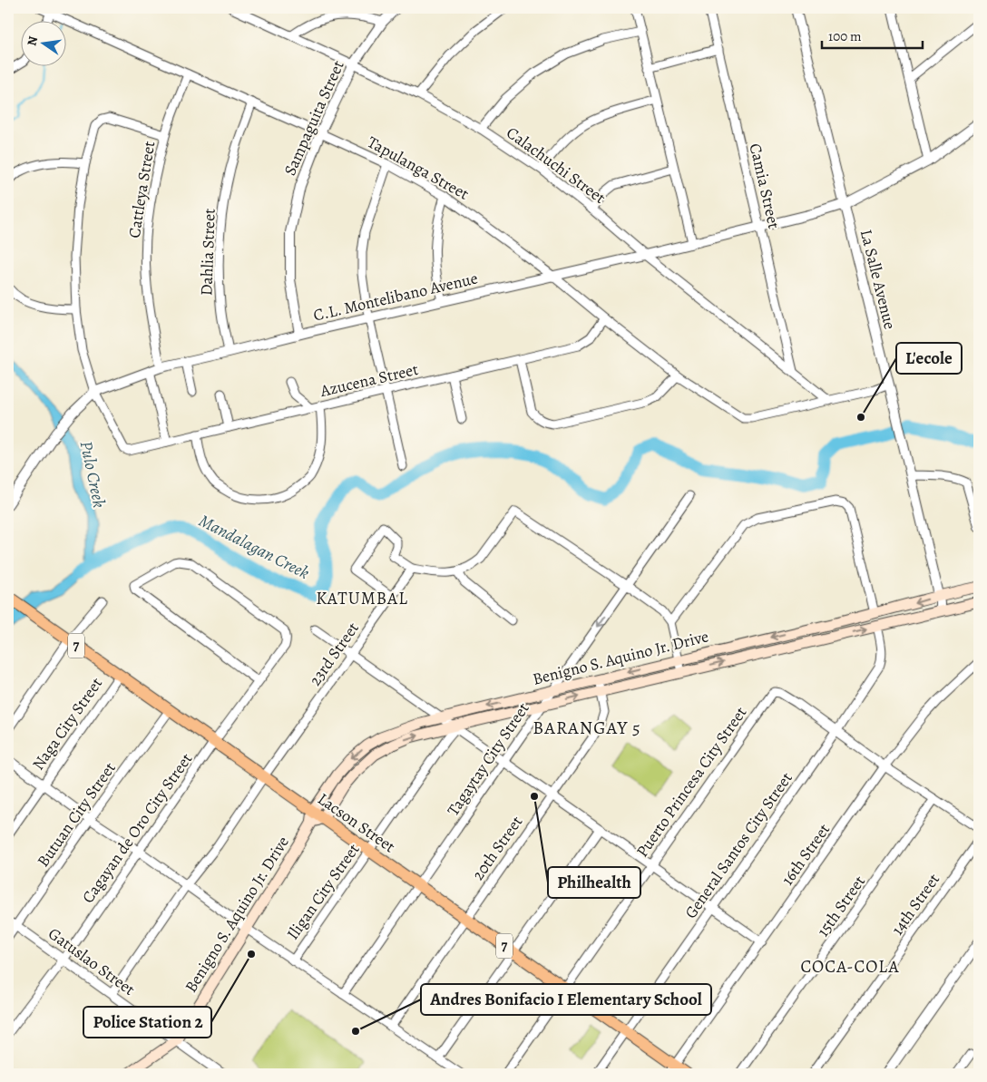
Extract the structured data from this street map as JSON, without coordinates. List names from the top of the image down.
{
  "streets": {
    "main road": ["7", "Benigno S. Aquino Jr. Drive", "Lacson Street"],
    "street": [
      "Sampaguita Street",
      "Calachuchi Street",
      "Tapulanga Street",
      "Camia Street",
      "Cattleya Street",
      "Dahlia Street",
      "La Salle Avenue",
      "C.L. Montelibano Avenue",
      "Azucena Street",
      "23rd Street",
      "Naga City Street",
      "Tagaytay City Street",
      "Puerto Princesa City Street",
      "Butuan City Street",
      "Cagayan de Oro City Street",
      "General Santos City Street",
      "20th Street",
      "16th Street",
      "Iligan City Street",
      "14th Street",
      "15th Street",
      "Gatuslao Street"
    ]
  },
  "crossings": [
    ["Sampaguita Street", "Calachuchi Street"],
    ["Sampaguita Street", "Tapulanga Street"],
    ["Sampaguita Street", "C.L. Montelibano Avenue"],
    ["Calachuchi Street", "Tapulanga Street"],
    ["Calachuchi Street", "Camia Street"],
    ["Calachuchi Street", "C.L. Montelibano Avenue"],
    ["Tapulanga Street", "Cattleya Street"],
    ["Tapulanga Street", "Dahlia Street"],
    ["Tapulanga Street", "C.L. Montelibano Avenue"],
    ["Tapulanga Street", "Azucena Street"],
    ["Camia Street", "C.L. Montelibano Avenue"],
    ["Cattleya Street", "C.L. Montelibano Avenue"],
    ["Dahlia Street", "C.L. Montelibano Avenue"],
    ["La Salle Avenue", "C.L. Montelibano Avenue"],
    ["La Salle Avenue", "Benigno S. Aquino Jr. Drive"],
    ["C.L. Montelibano Avenue", "Azucena Street"],
    ["23rd Street", "Lacson Street"],
    ["23rd Street", "Gatuslao Street"],
    ["Benigno S. Aquino Jr. Drive", "Tagaytay City Street"],
    ["Benigno S. Aquino Jr. Drive", "Lacson Street"],
    ["Benigno S. Aquino Jr. Drive", "General Santos City Street"],
    ["Benigno S. Aquino Jr. Drive", "20th Street"],
    ["Benigno S. Aquino Jr. Drive", "Iligan City Street"],
    ["Benigno S. Aquino Jr. Drive", "Gatuslao Street"],
    ["Naga City Street", "Lacson Street"],
    ["Tagaytay City Street", "Lacson Street"],
    ["Puerto Princesa City Street", "Lacson Street"],
    ["Puerto Princesa City Street", "General Santos City Street"],
    ["Butuan City Street", "Lacson Street"],
    ["Butuan City Street", "Gatuslao Street"],
    ["Lacson Street", "Cagayan de Oro City Street"],
    ["Lacson Street", "General Santos City Street"],
    ["Lacson Street", "20th Street"],
    ["Lacson Street", "16th Street"],
    ["Lacson Street", "Iligan City Street"],
    ["Cagayan de Oro City Street", "Gatuslao Street"]
  ],
  "districts": ["KATUMBAL", "BARANGAY 5", "COCA-COLA"],
  "water": ["Pulo Creek", "Mandalagan Creek"],
  "places": [
    "L'ecole",
    "Philhealth",
    "Police Station 2",
    "Andres Bonifacio I Elementary School"
  ],
  "scale_bar": "100 m",
  "north": "left"
}
